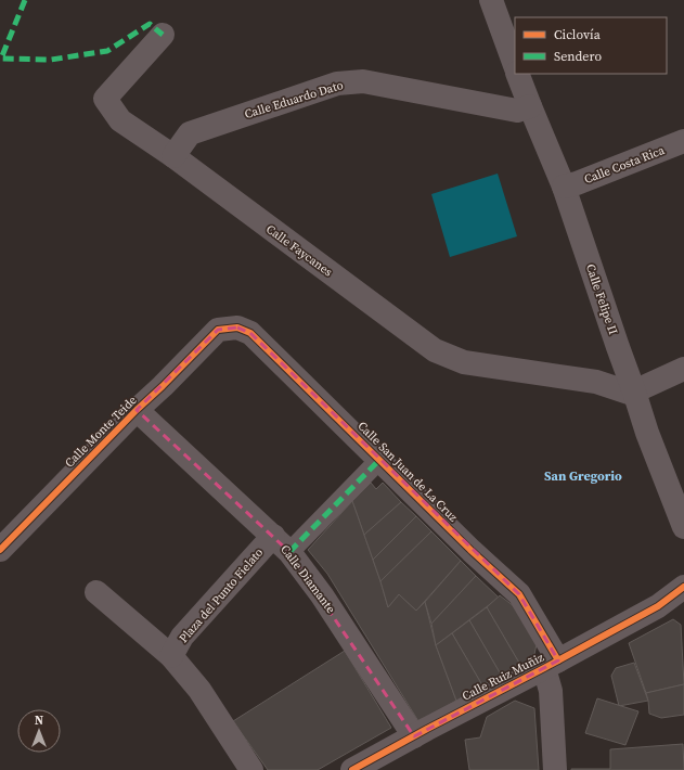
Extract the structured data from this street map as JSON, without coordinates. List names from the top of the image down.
{
  "streets": {
    "street": [
      "Calle Eduardo Dato",
      "Calle Costa Rica",
      "Calle Faycanes",
      "Calle Felipe II",
      "Calle Monte Teide",
      "Calle San Juan de La Cruz",
      "Calle Diamante",
      "Plaza del Punto Fielato",
      "Calle Ruiz Muñiz"
    ]
  },
  "crossings": [
    ["Calle Eduardo Dato", "Calle Faycanes"],
    ["Calle Eduardo Dato", "Calle Felipe II"],
    ["Calle Costa Rica", "Calle Felipe II"],
    ["Calle Faycanes", "Calle Felipe II"],
    ["Calle Monte Teide", "Calle San Juan de La Cruz"],
    ["Calle Monte Teide", "Calle Diamante"],
    ["Calle San Juan de La Cruz", "Calle Ruiz Muñiz"],
    ["Calle Diamante", "Plaza del Punto Fielato"],
    ["Calle Diamante", "Calle Ruiz Muñiz"]
  ],
  "districts": ["San Gregorio"],
  "legend": ["Ciclovía", "Sendero"],
  "north": "top"
}
